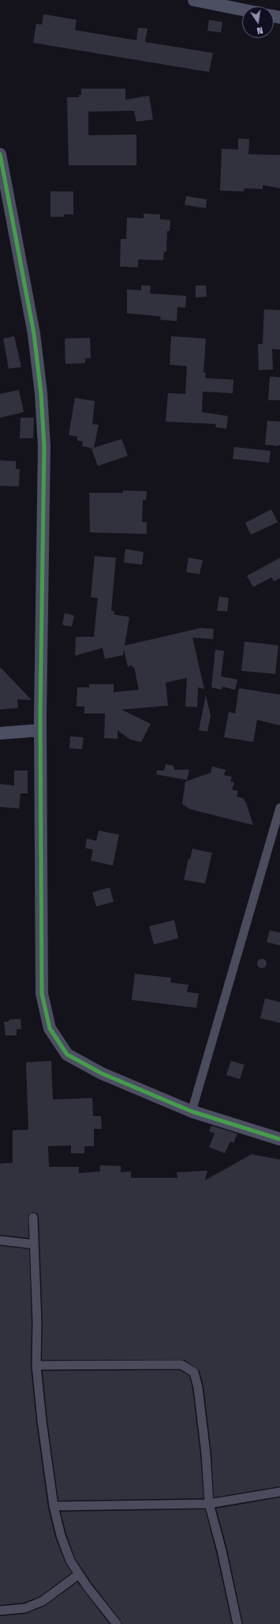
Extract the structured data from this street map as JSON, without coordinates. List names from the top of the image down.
{
  "north": "bottom"
}
